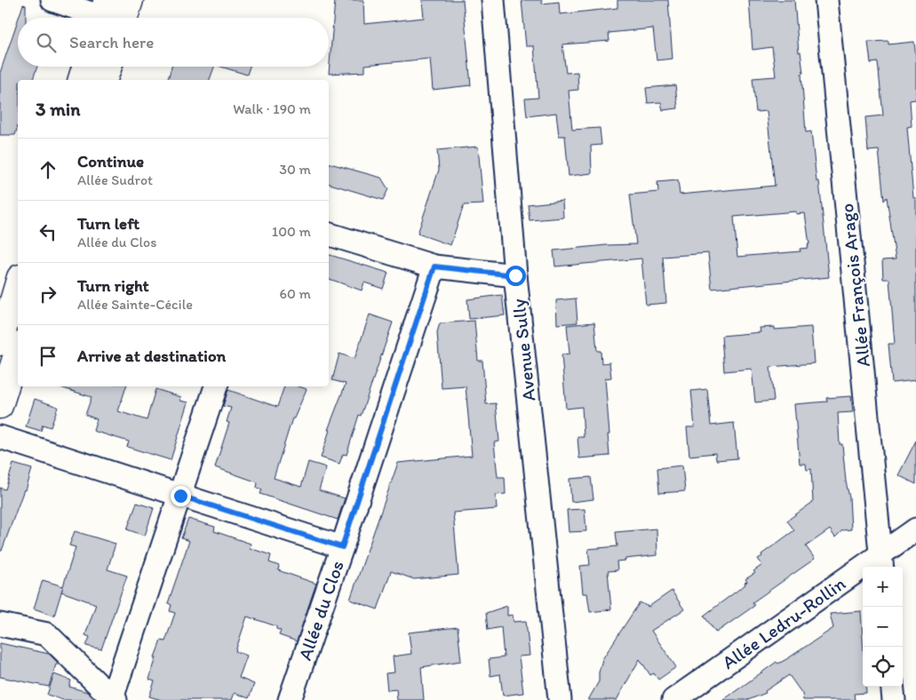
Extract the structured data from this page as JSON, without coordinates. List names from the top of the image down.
{
  "streets": {
    "street": [
      "Allée François Arago",
      "Avenue Sully",
      "Allée du Clos",
      "Allée Ledru-Rollin"
    ]
  },
  "crossings": [
    ["Allée François Arago", "Allée Ledru-Rollin"]
  ],
  "page": {
    "search": "Search here",
    "heading": ["3 min", "Walk · 190 m"],
    "list": [
      ["Continue", "Allée Sudrot", "30 m"],
      ["Turn left", "Allée du Clos", "100 m"],
      ["Turn right", "Allée Sainte-Cécile", "60 m"],
      "Arrive at destination"
    ],
    "map_buttons": ["+", "−"]
  }
}
